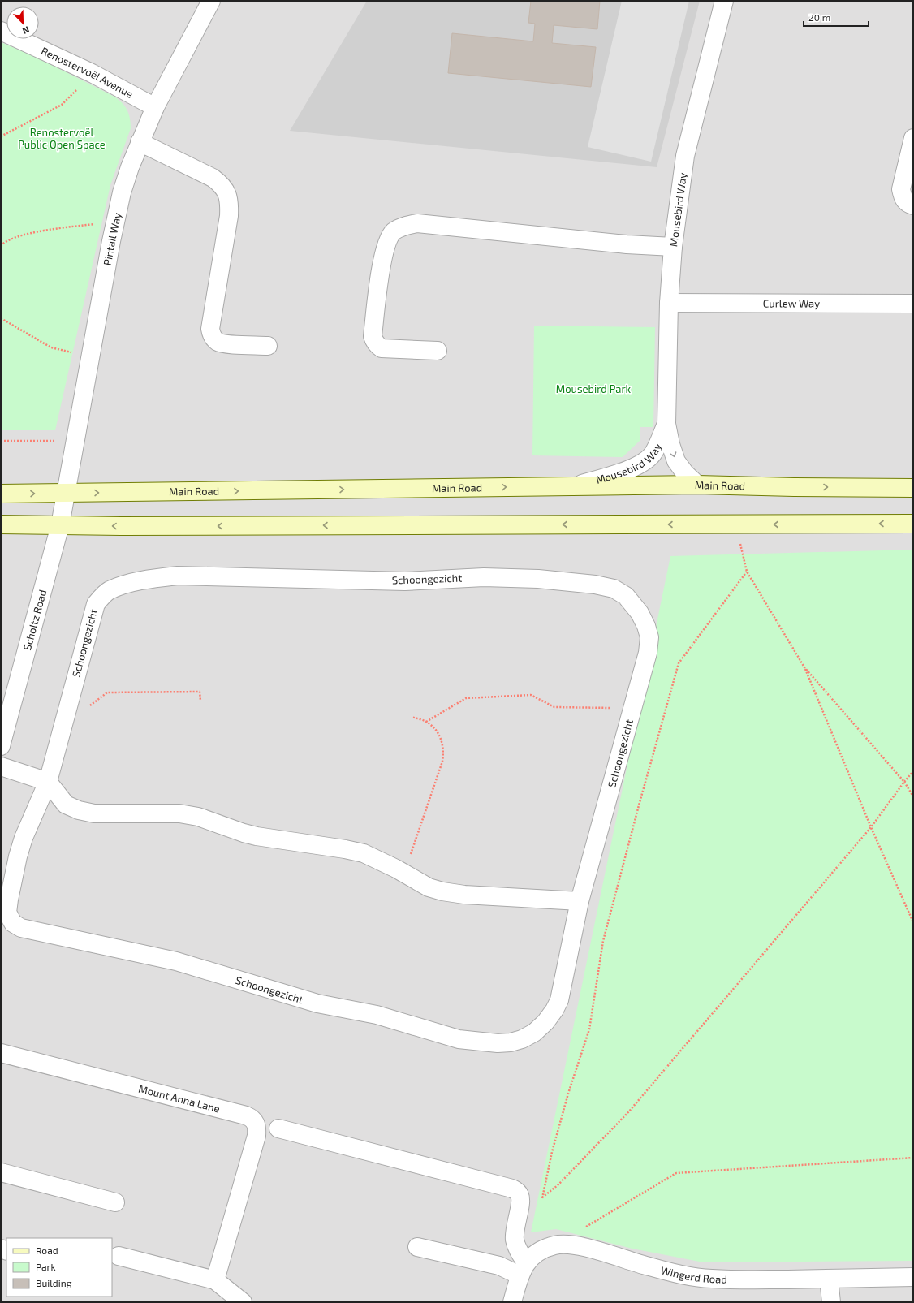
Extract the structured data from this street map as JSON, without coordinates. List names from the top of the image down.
{
  "streets": {
    "main road": ["Main Road"],
    "street": [
      "Renostervoël Avenue",
      "Mousebird Way",
      "Pintail Way",
      "Curlew Way",
      "Schoongezicht",
      "Scholtz Road",
      "Mount Anna Lane",
      "Wingerd Road"
    ]
  },
  "crossings": [
    ["Renostervoël Avenue", "Pintail Way"],
    ["Mousebird Way", "Curlew Way"],
    ["Mousebird Way", "Main Road"],
    ["Pintail Way", "Main Road"],
    ["Pintail Way", "Scholtz Road"],
    ["Main Road", "Scholtz Road"]
  ],
  "parks": ["Renostervoël Public Open Space", "Mousebird Park"],
  "legend": ["Road", "Park", "Building"],
  "scale_bar": "20 m",
  "north": "bottom right"
}
